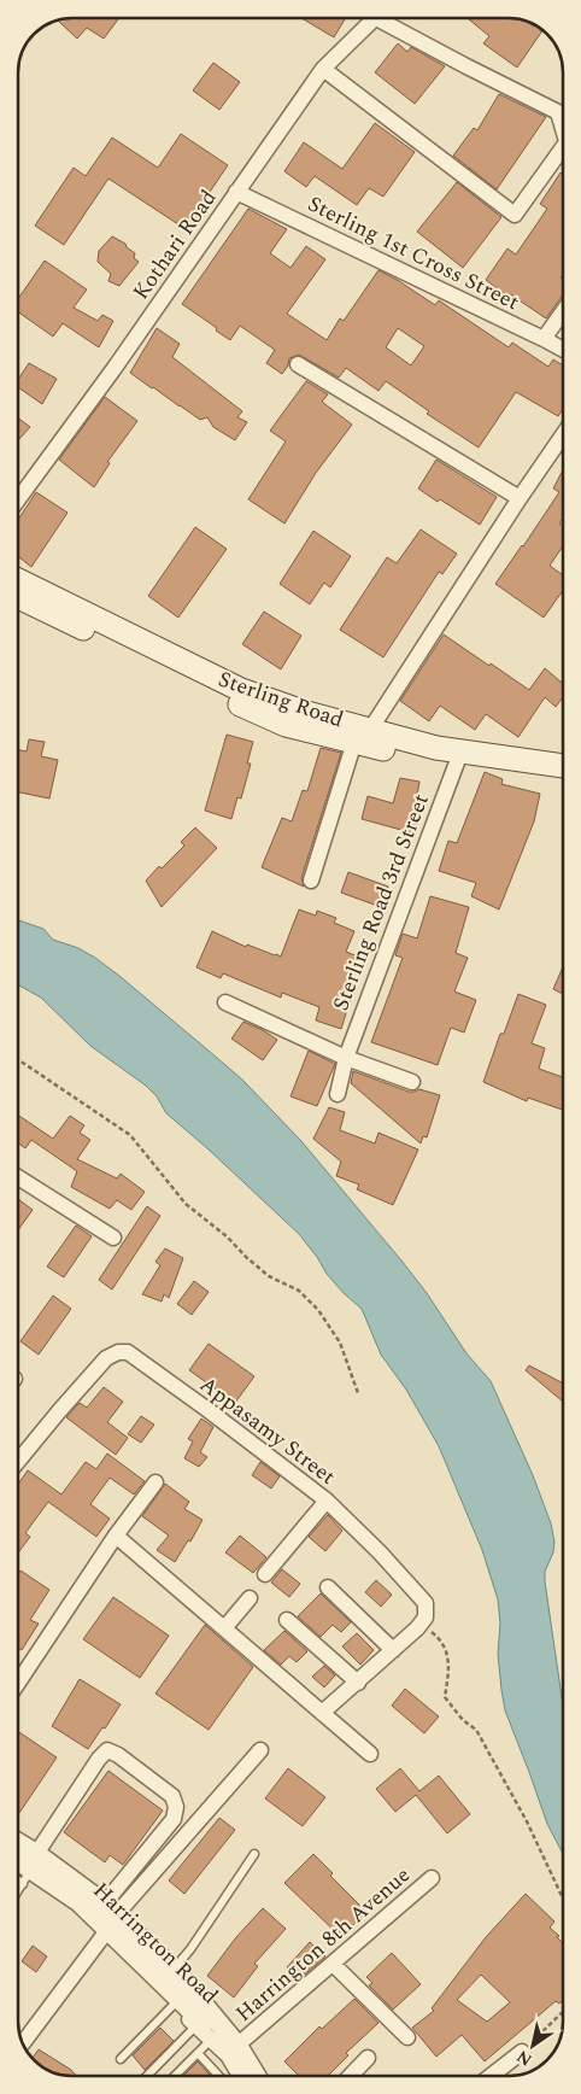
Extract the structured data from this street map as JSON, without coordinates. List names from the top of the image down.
{
  "streets": {
    "main road": ["Sterling Road"],
    "street": [
      "Kothari Road",
      "Sterling 1st Cross Street",
      "Sterling Road 3rd Street",
      "Appasamy Street",
      "Harrington Road",
      "Harrington 8th Avenue"
    ]
  },
  "crossings": [
    ["Kothari Road", "Sterling 1st Cross Street"],
    ["Sterling Road", "Sterling Road 3rd Street"]
  ],
  "north": "bottom left"
}
